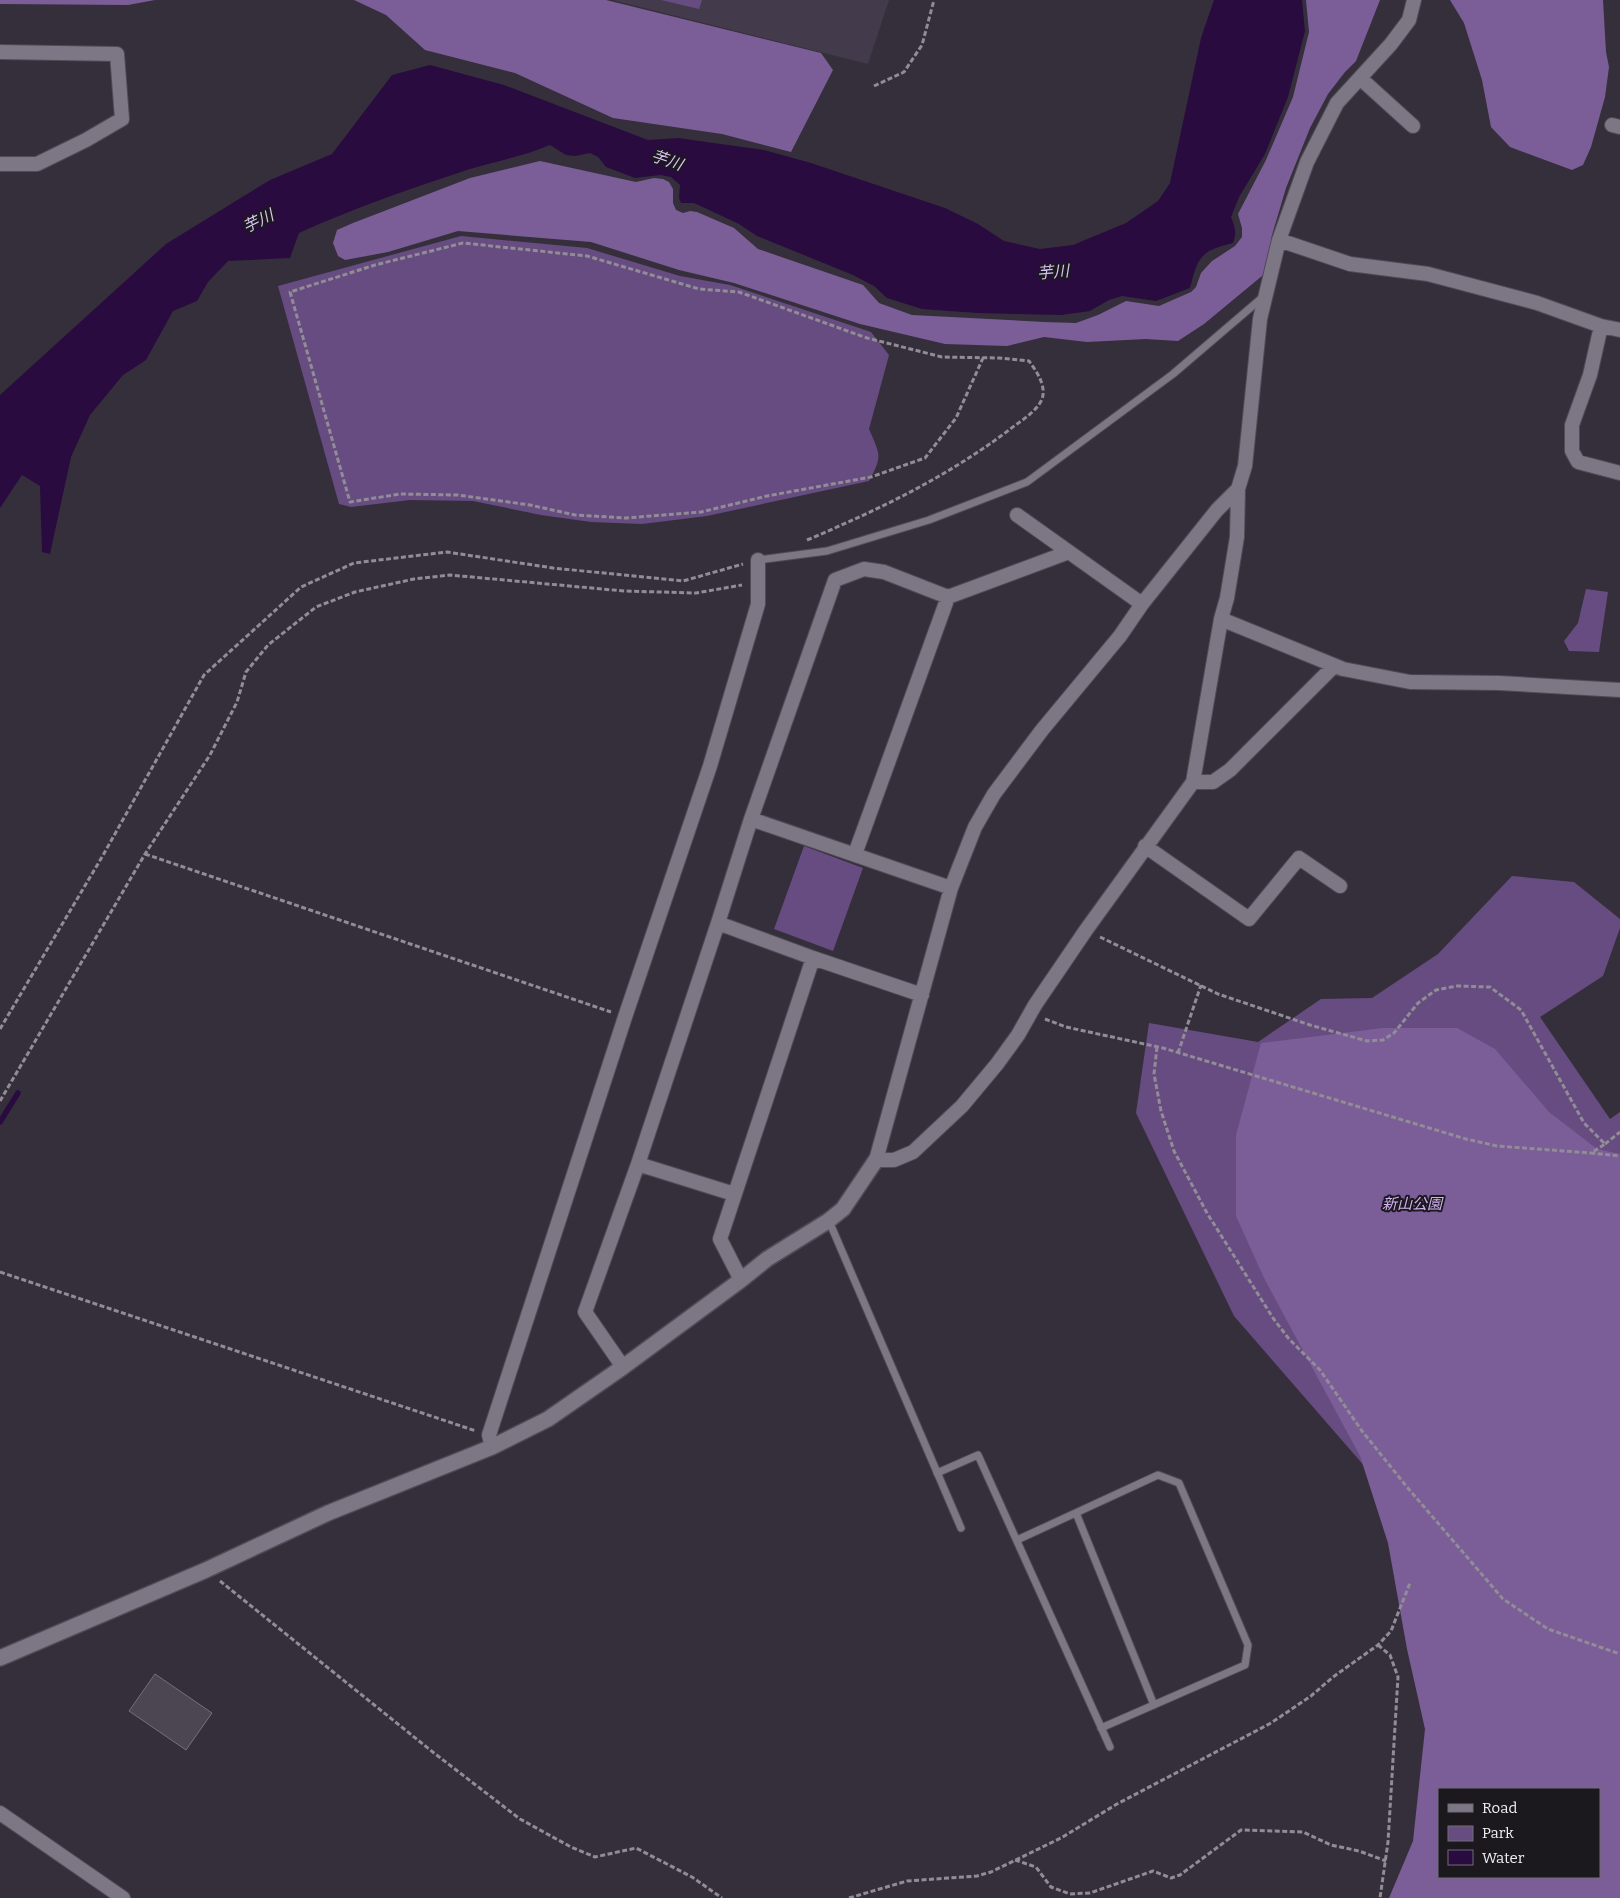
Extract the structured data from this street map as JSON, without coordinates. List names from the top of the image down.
{
  "water": ["芋川"],
  "parks": ["新山公園"],
  "legend": ["Road", "Park", "Water"]
}
